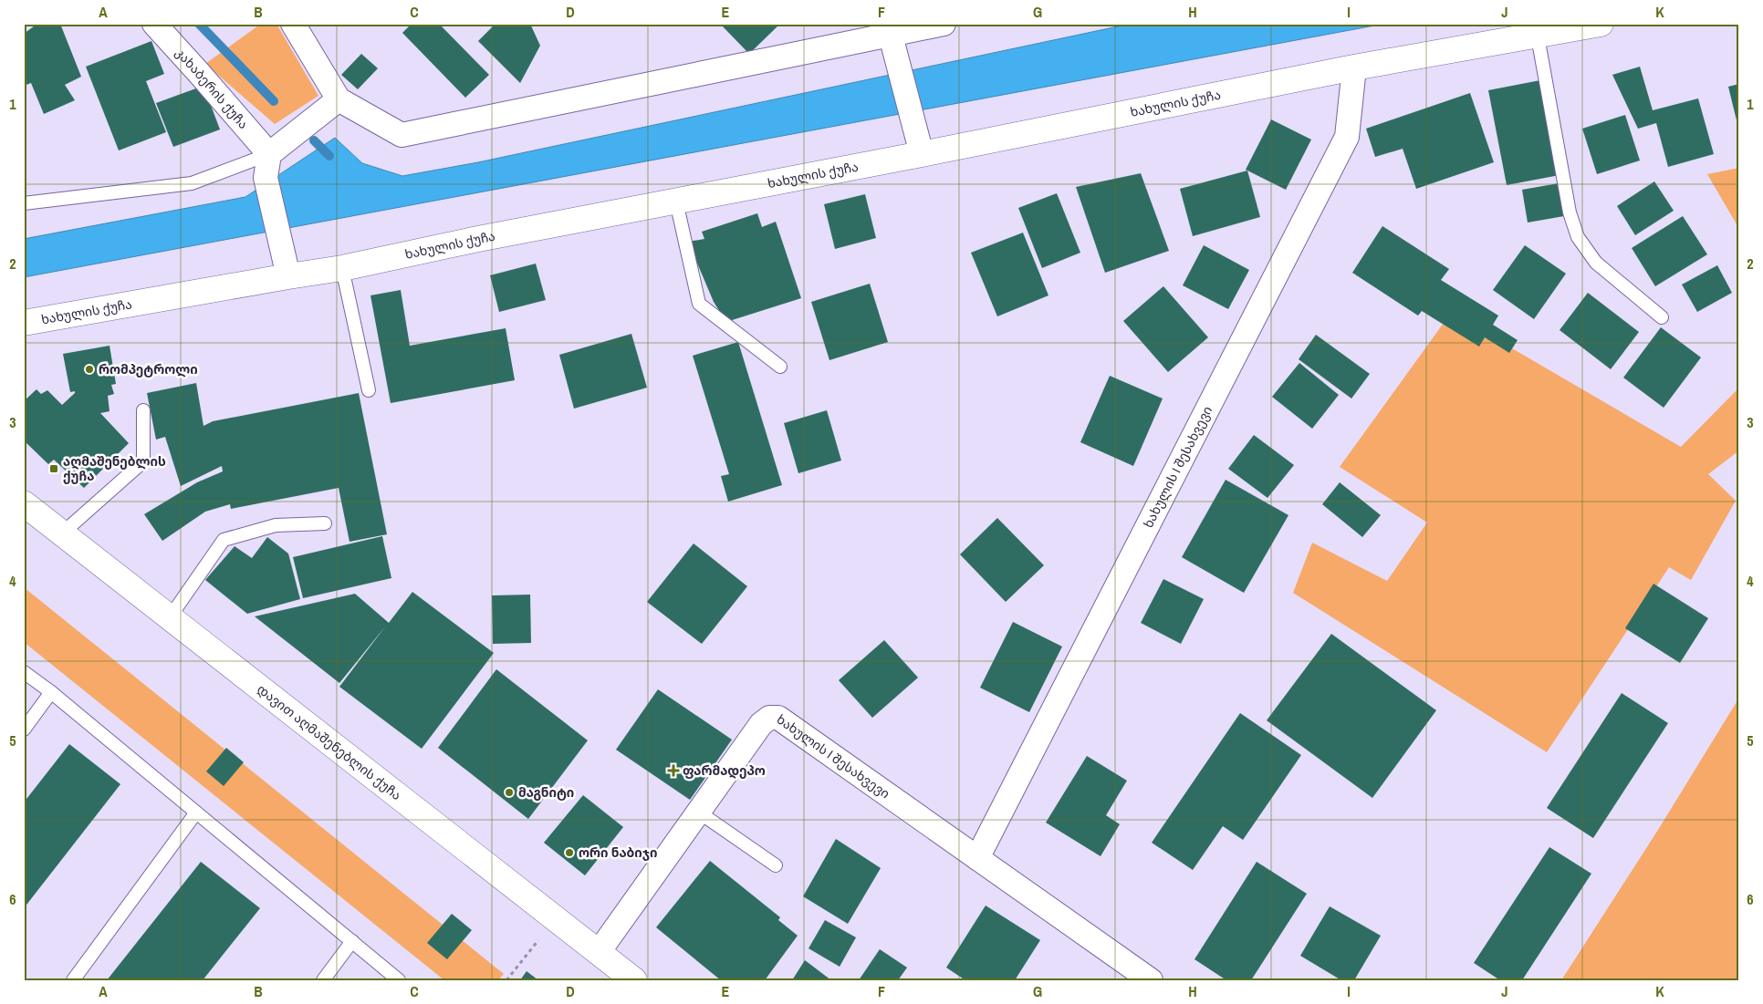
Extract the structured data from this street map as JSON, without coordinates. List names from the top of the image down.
{
  "streets": {
    "main road": ["ხახულის ქუჩა", "დავით აღმაშენებლის ქუჩა"],
    "street": ["კახაბერის ქუჩა", "ხახულის I შესახვევი"]
  },
  "crossings": [
    ["ხახულის ქუჩა", "ხახულის I შესახვევი"],
    ["ხახულის I შესახვევი", "დავით აღმაშენებლის ქუჩა"]
  ],
  "places": {
    "other": ["რომპეტროლი", "მაგნიტი", "ორი ნაბიჯი"],
    "transit": ["აღმაშენებლის ქუჩა"],
    "health": ["ფარმადეპო"]
  },
  "grid": {
    "columns": [
      "A",
      "B",
      "C",
      "D",
      "E",
      "F",
      "G",
      "H",
      "I",
      "J",
      "K"
    ],
    "rows": [
      "1",
      "2",
      "3",
      "4",
      "5",
      "6"
    ]
  }
}
